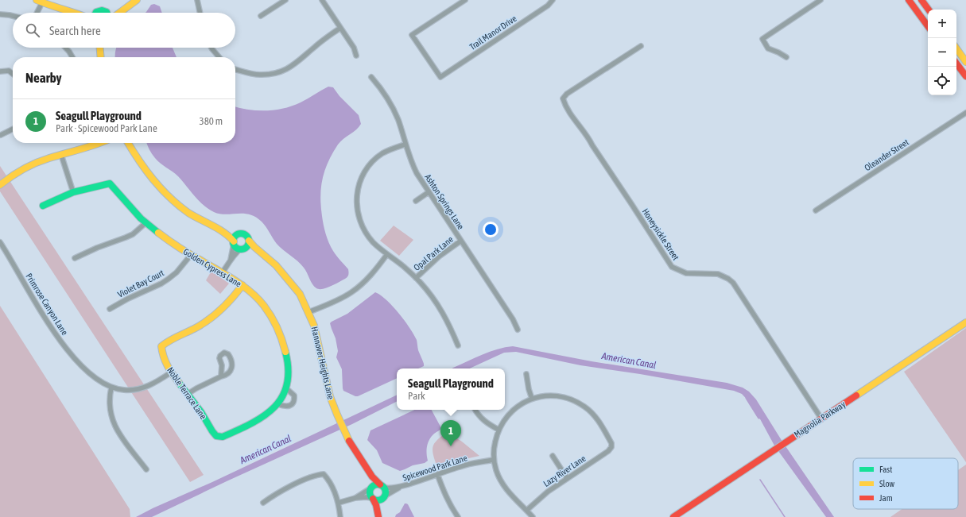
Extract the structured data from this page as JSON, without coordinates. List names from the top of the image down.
{
  "streets": {
    "street": [
      "Trail Manor Drive",
      "Oleander Street",
      "Ashton Springs Lane",
      "Honeysickle Street",
      "Opal Park Lane",
      "Golden Cypress Lane",
      "Violet Bay Court",
      "Primrose Canyon Lane",
      "Hannover Heights Lane",
      "Noble Terrace Lane",
      "Magnolia Parkway",
      "Spicewood Park Lane",
      "Lazy River Lane"
    ]
  },
  "crossings": [
    ["Ashton Springs Lane", "Opal Park Lane"],
    ["Honeysickle Street", "Magnolia Parkway"],
    ["Golden Cypress Lane", "Violet Bay Court"],
    ["Golden Cypress Lane", "Noble Terrace Lane"],
    ["Primrose Canyon Lane", "Noble Terrace Lane"],
    ["Hannover Heights Lane", "Spicewood Park Lane"],
    ["Spicewood Park Lane", "Lazy River Lane"]
  ],
  "water": ["American Canal"],
  "legend": ["Fast", "Slow", "Jam"],
  "page": {
    "map_buttons": ["+", "−"],
    "search": "Search here",
    "heading": "Nearby",
    "list": [
      {
        "mark": "1",
        "name": "Seagull Playground",
        "note": "Park · Spicewood Park Lane",
        "value": "380 m"
      }
    ],
    "popup": ["Seagull Playground", "Park"],
    "pins": "1"
  }
}
